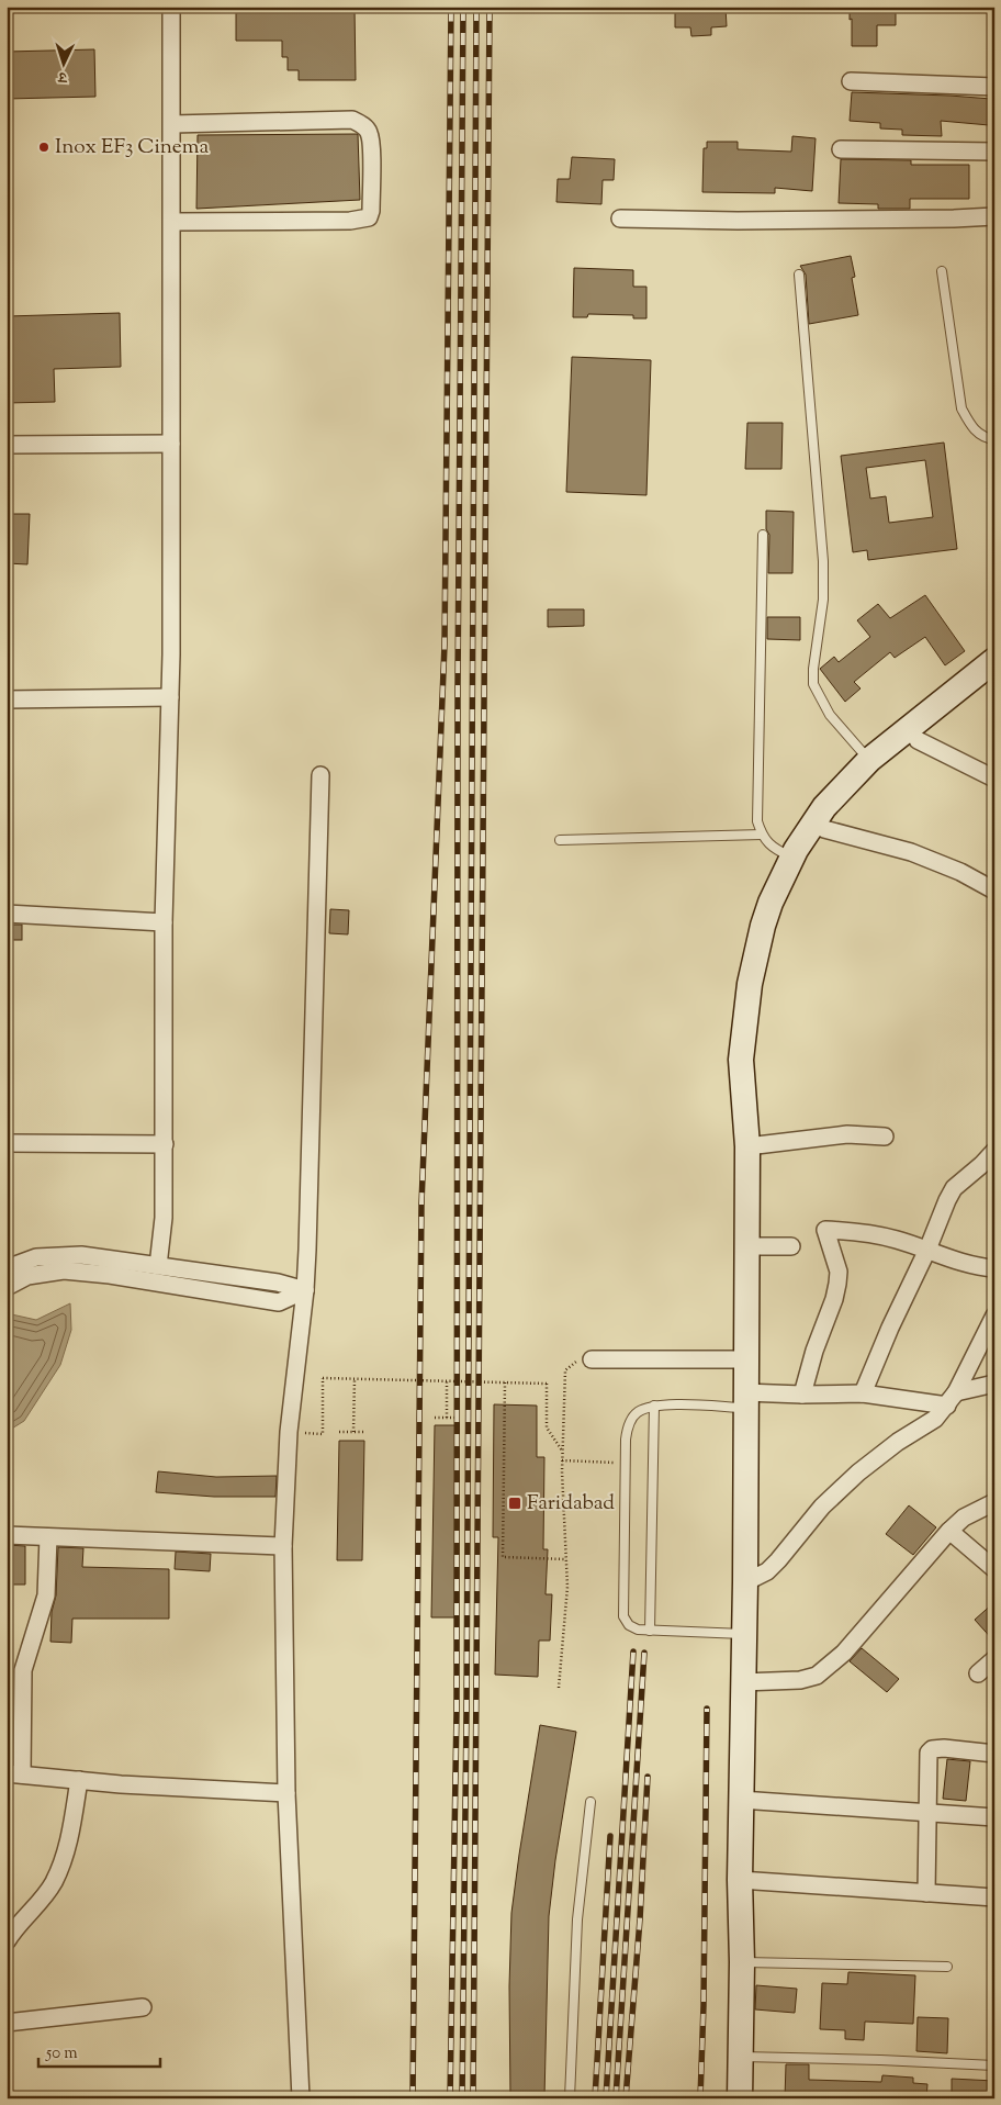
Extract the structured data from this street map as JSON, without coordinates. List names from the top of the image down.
{
  "places": {
    "other": ["Inox EF3 Cinema"],
    "transit": ["Faridabad"]
  },
  "scale_bar": "50 m",
  "north": "bottom"
}
